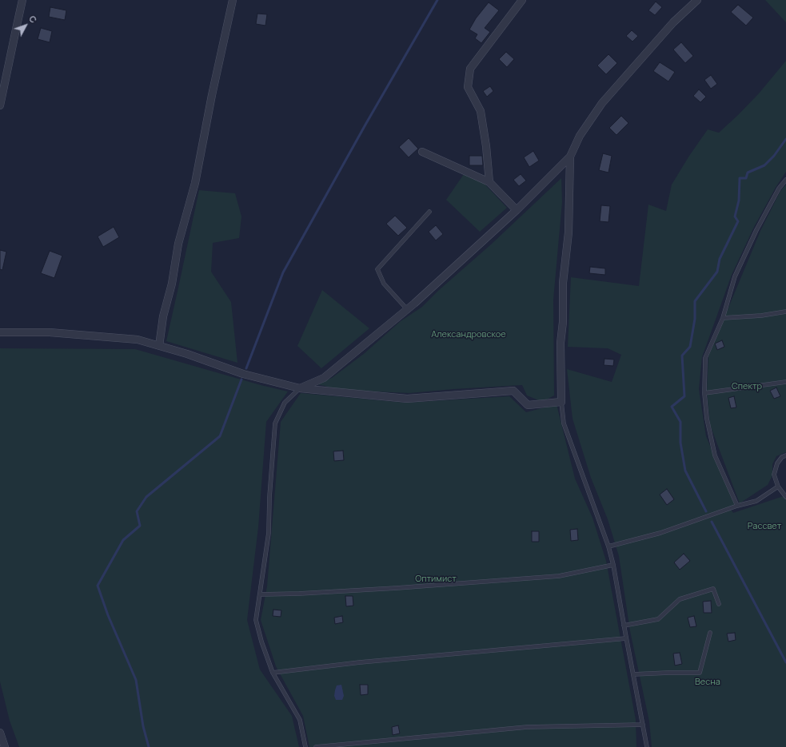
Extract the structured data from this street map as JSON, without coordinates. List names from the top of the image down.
{
  "parks": [
    "Александровское",
    "Спектр",
    "Рассвет",
    "Оптимист",
    "Весна"
  ],
  "north": "top right"
}
